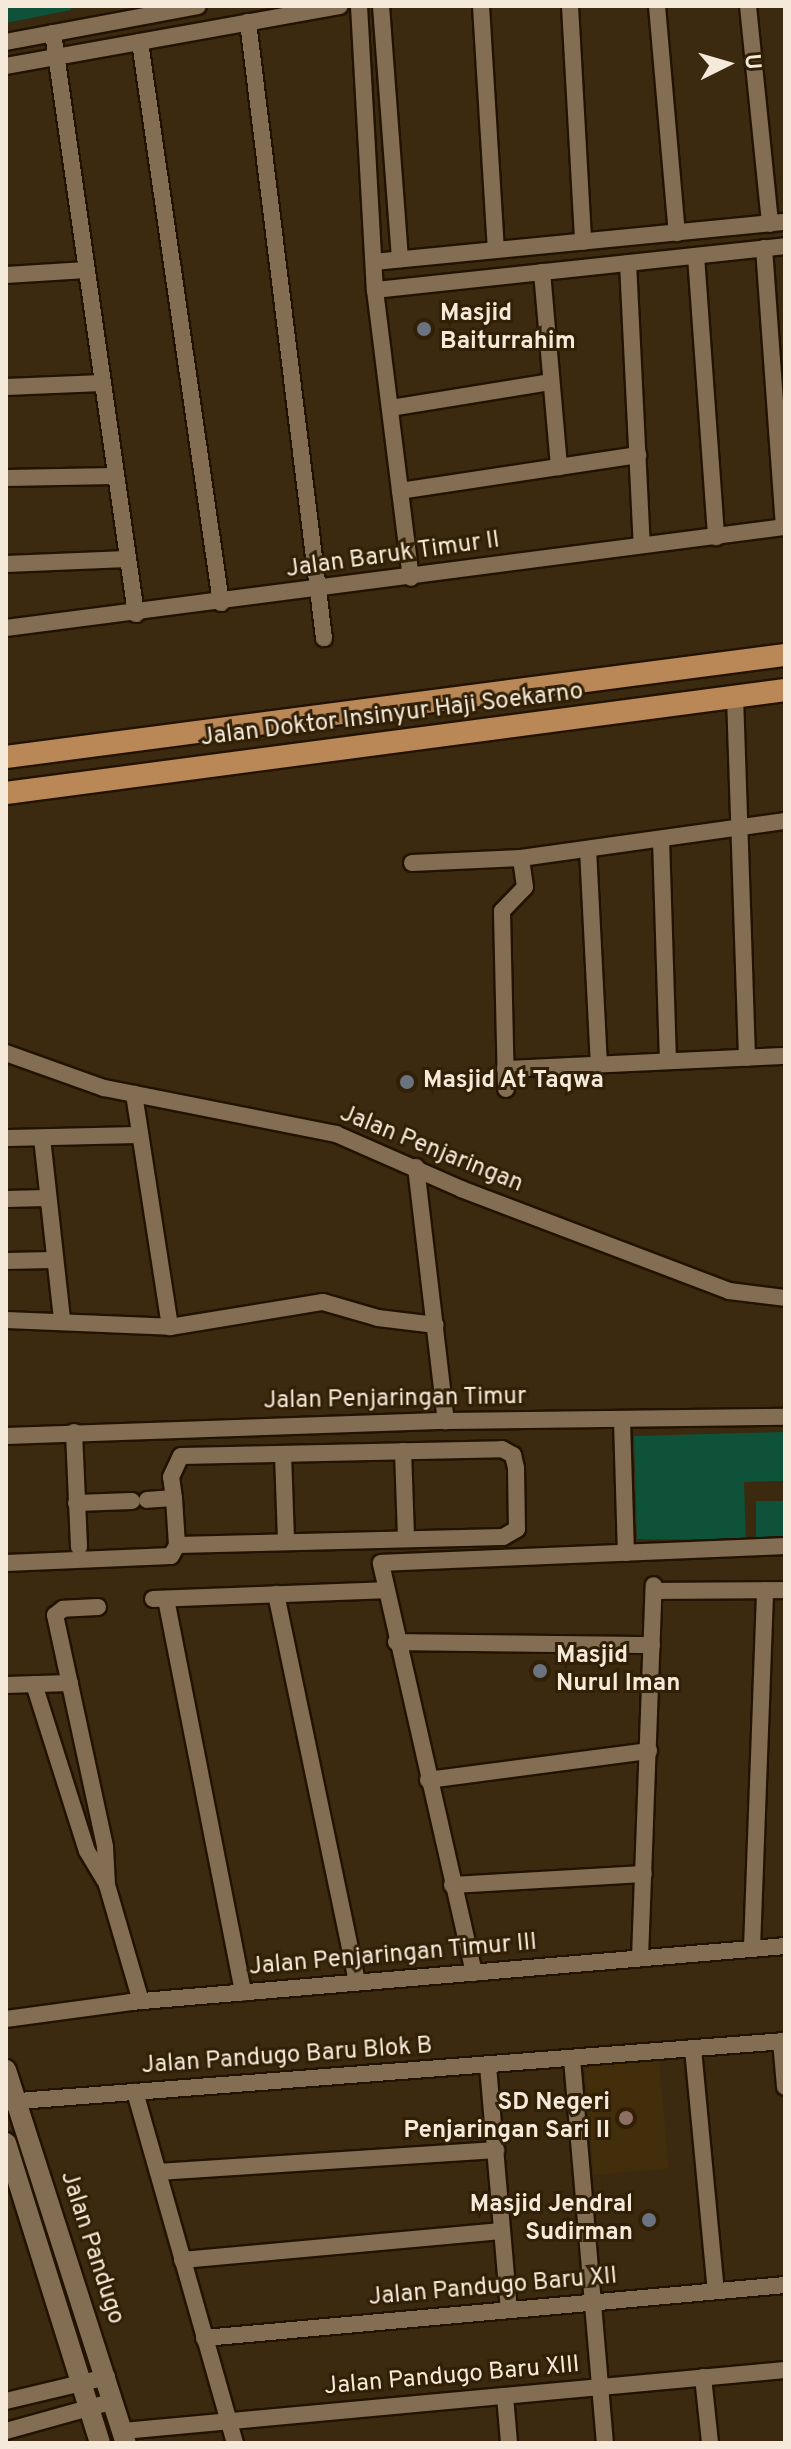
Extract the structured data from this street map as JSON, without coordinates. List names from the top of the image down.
{
  "streets": {
    "main road": ["Jalan Doktor Insinyur Haji Soekarno"],
    "street": [
      "Jalan Baruk Timur II",
      "Jalan Penjaringan",
      "Jalan Penjaringan Timur",
      "Jalan Penjaringan Timur III",
      "Jalan Pandugo Baru Blok B",
      "Jalan Pandugo",
      "Jalan Pandugo Baru XII",
      "Jalan Pandugo Baru XIII"
    ]
  },
  "crossings": [
    ["Jalan Pandugo Baru Blok B", "Jalan Pandugo"],
    ["Jalan Pandugo", "Jalan Pandugo Baru XIII"]
  ],
  "places": [
    "Masjid Baiturrahim",
    "Masjid At Taqwa",
    "Masjid Nurul Iman",
    "SD Negeri Penjaringan Sari II",
    "Masjid Jendral Sudirman"
  ],
  "north": "right"
}
